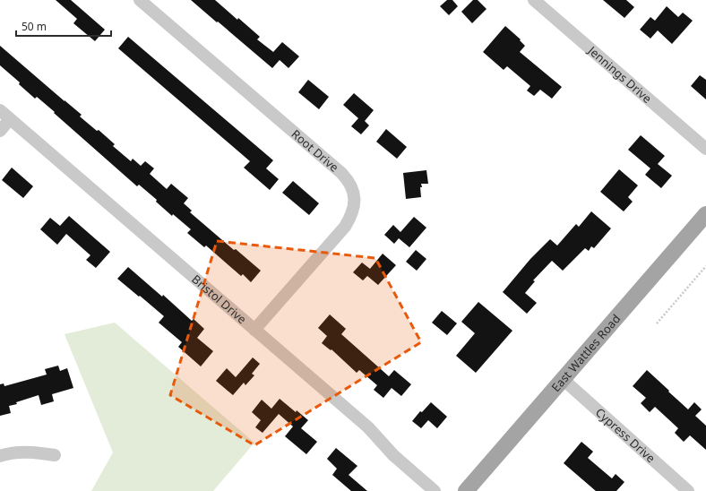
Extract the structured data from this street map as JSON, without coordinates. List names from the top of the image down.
{
  "streets": {
    "main road": ["East Wattles Road"],
    "street": [
      "Jennings Drive",
      "Root Drive",
      "Bristol Drive",
      "Cypress Drive"
    ]
  },
  "crossings": [
    ["Root Drive", "Bristol Drive"],
    ["East Wattles Road", "Cypress Drive"]
  ],
  "scale_bar": "50 m"
}
